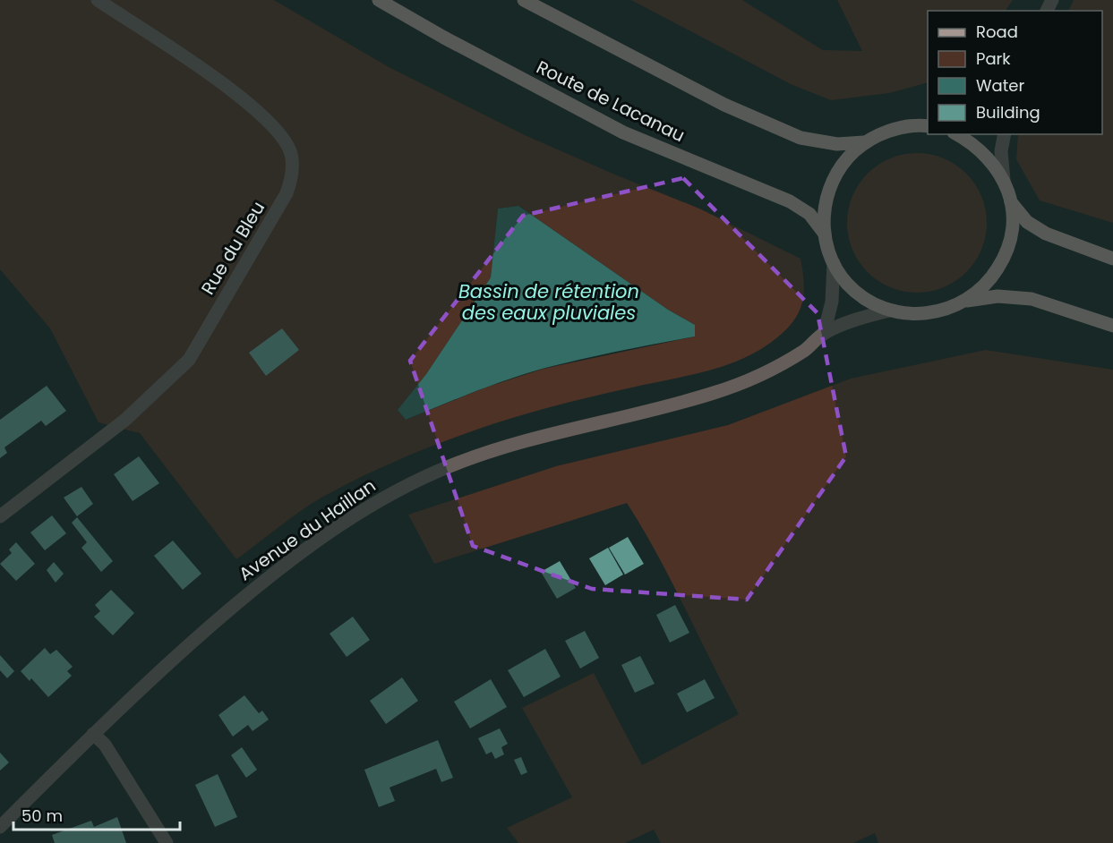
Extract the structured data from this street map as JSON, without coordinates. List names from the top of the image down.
{
  "streets": {
    "main road": ["Route de Lacanau"],
    "street": ["Rue du Bleu", "Avenue du Haillan"]
  },
  "water": ["Bassin de rétention des eaux pluviales"],
  "legend": [
    "Road",
    "Park",
    "Water",
    "Building"
  ],
  "scale_bar": "50 m"
}
